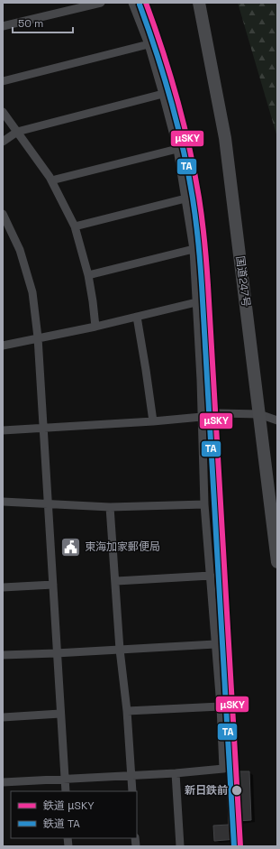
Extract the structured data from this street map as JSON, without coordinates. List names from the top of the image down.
{
  "streets": {
    "highway": ["国道247号"]
  },
  "places": {
    "public building": ["東海加家郵便局"],
    "other": ["新日鉄前"]
  },
  "lines": ["rail line μSKY", "rail line TA"],
  "legend": ["鉄道 μSKY", "鉄道 TA"],
  "scale_bar": "50 m"
}
